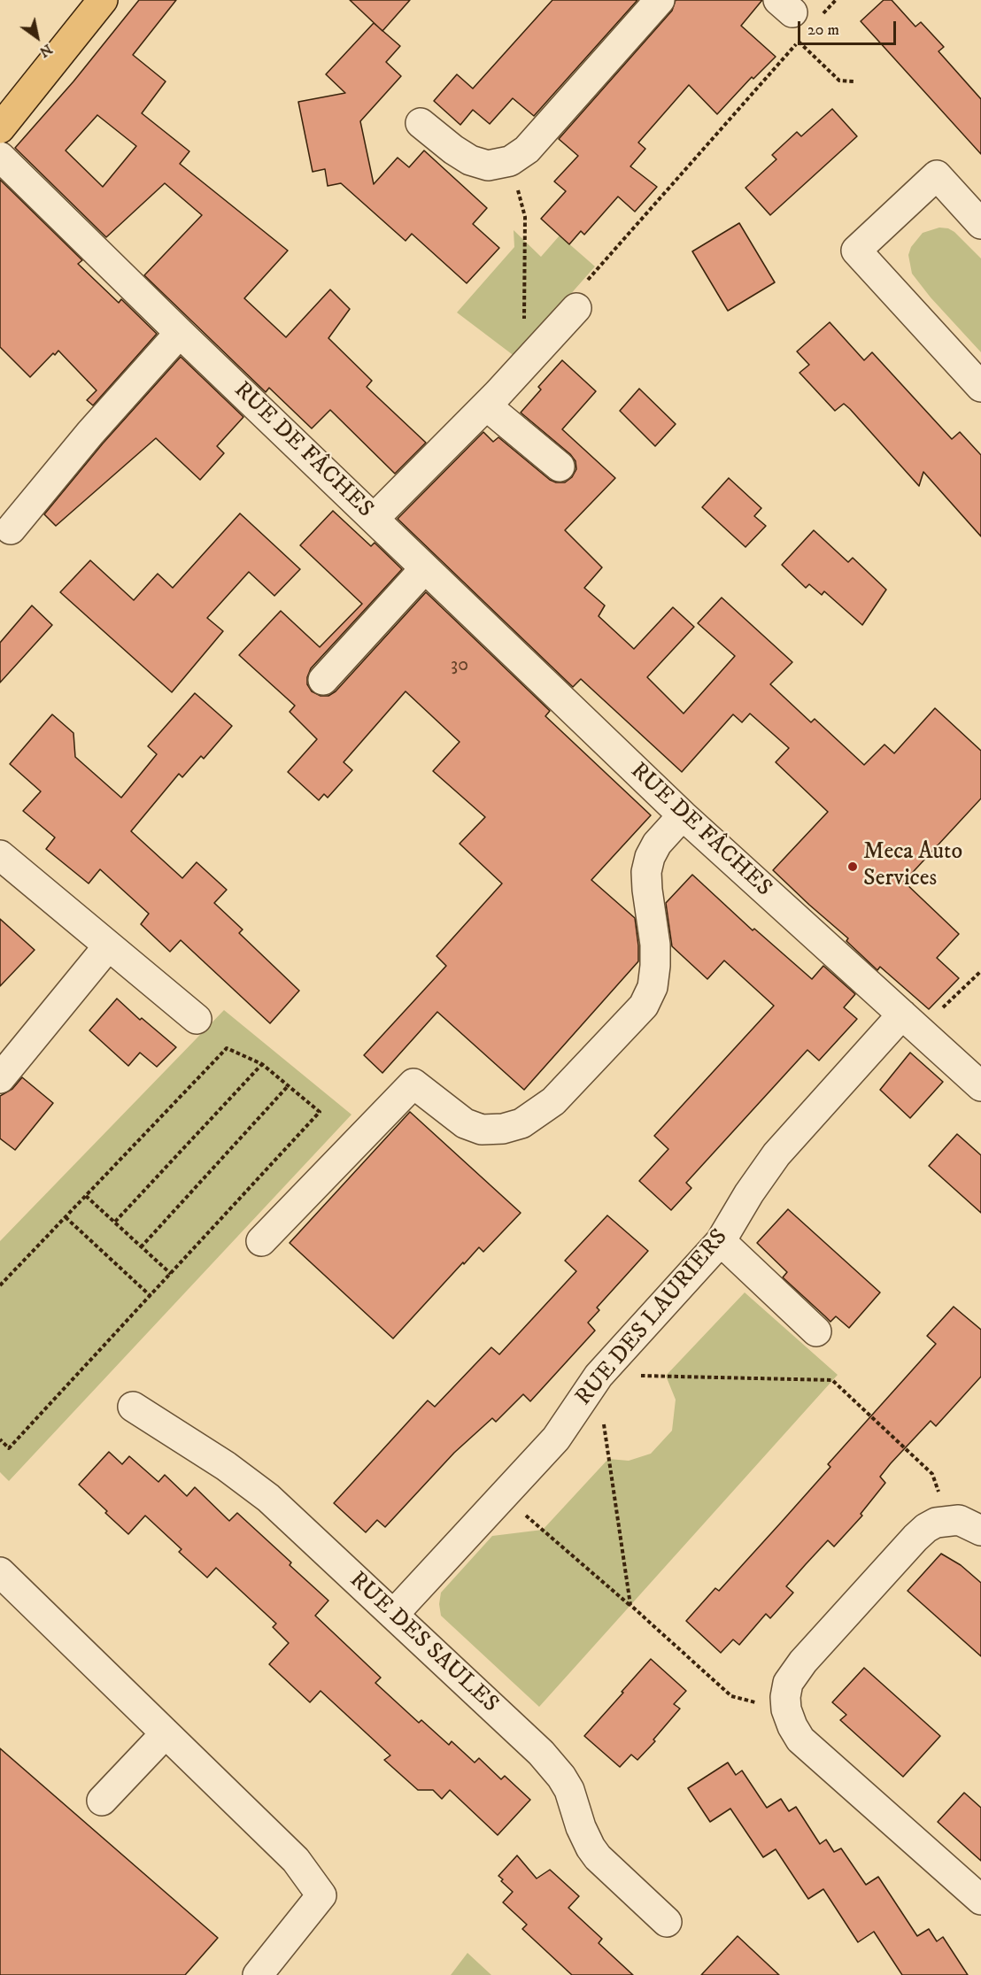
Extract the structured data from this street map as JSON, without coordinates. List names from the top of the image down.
{
  "streets": {
    "street": ["RUE DE FÂCHES", "RUE DES LAURIERS", "RUE DES SAULES"]
  },
  "crossings": [
    ["RUE DE FÂCHES", "RUE DES LAURIERS"],
    ["RUE DES LAURIERS", "RUE DES SAULES"]
  ],
  "places": ["Meca Auto Services"],
  "house_numbers": ["30"],
  "scale_bar": "20 m",
  "north": "bottom right"
}
